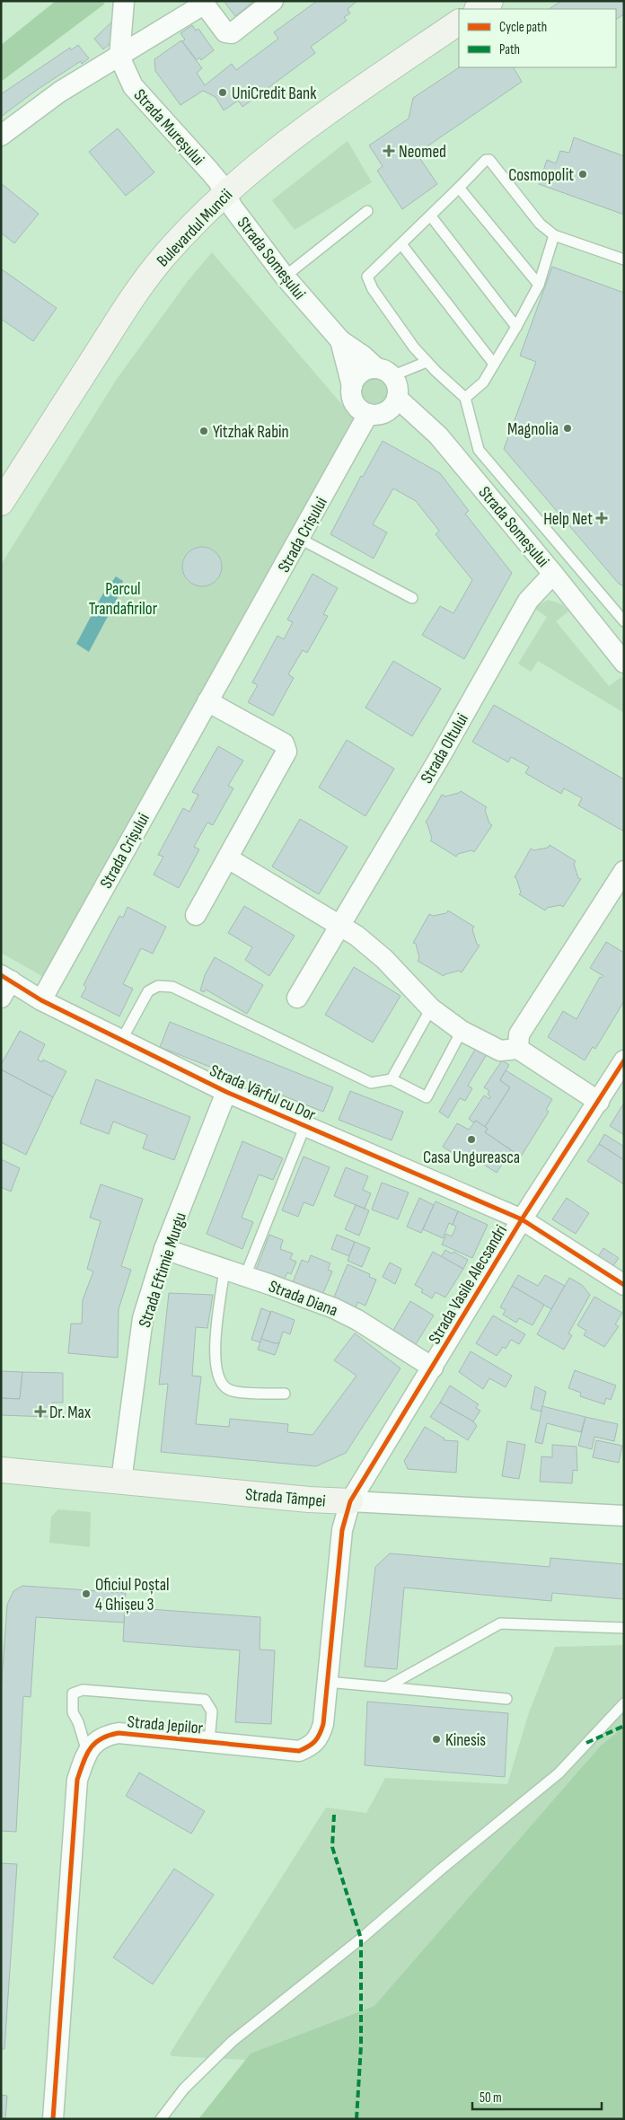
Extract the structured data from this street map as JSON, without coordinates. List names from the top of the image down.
{
  "streets": {
    "main road": ["Bulevardul Muncii", "Strada Tâmpei"],
    "street": [
      "Strada Mureșului",
      "Strada Someșului",
      "Strada Crișului",
      "Strada Oltului",
      "Strada Vârful cu Dor",
      "Strada Eftimie Murgu",
      "Strada Vasile Alecsandri",
      "Strada Diana",
      "Strada Jepilor"
    ]
  },
  "crossings": [
    ["Strada Mureșului", "Bulevardul Muncii"],
    ["Strada Mureșului", "Strada Someșului"],
    ["Bulevardul Muncii", "Strada Someșului"],
    ["Strada Someșului", "Strada Crișului"],
    ["Strada Someșului", "Strada Oltului"],
    ["Strada Crișului", "Strada Vârful cu Dor"],
    ["Strada Vârful cu Dor", "Strada Eftimie Murgu"],
    ["Strada Vârful cu Dor", "Strada Vasile Alecsandri"],
    ["Strada Eftimie Murgu", "Strada Diana"],
    ["Strada Eftimie Murgu", "Strada Tâmpei"],
    ["Strada Vasile Alecsandri", "Strada Diana"],
    ["Strada Vasile Alecsandri", "Strada Tâmpei"],
    ["Strada Vasile Alecsandri", "Strada Jepilor"],
    ["Strada Tâmpei", "Strada Jepilor"]
  ],
  "parks": ["Parcul Trandafirilor"],
  "places": {
    "other": [
      "UniCredit Bank",
      "Cosmopolit",
      "Magnolia",
      "Yitzhak Rabin",
      "Casa Ungureasca",
      "Oficiul Poștal 4 Ghișeu 3",
      "Kinesis"
    ],
    "health": ["Neomed", "Help Net", "Dr. Max"]
  },
  "legend": ["Cycle path", "Path"],
  "scale_bar": "50 m"
}
